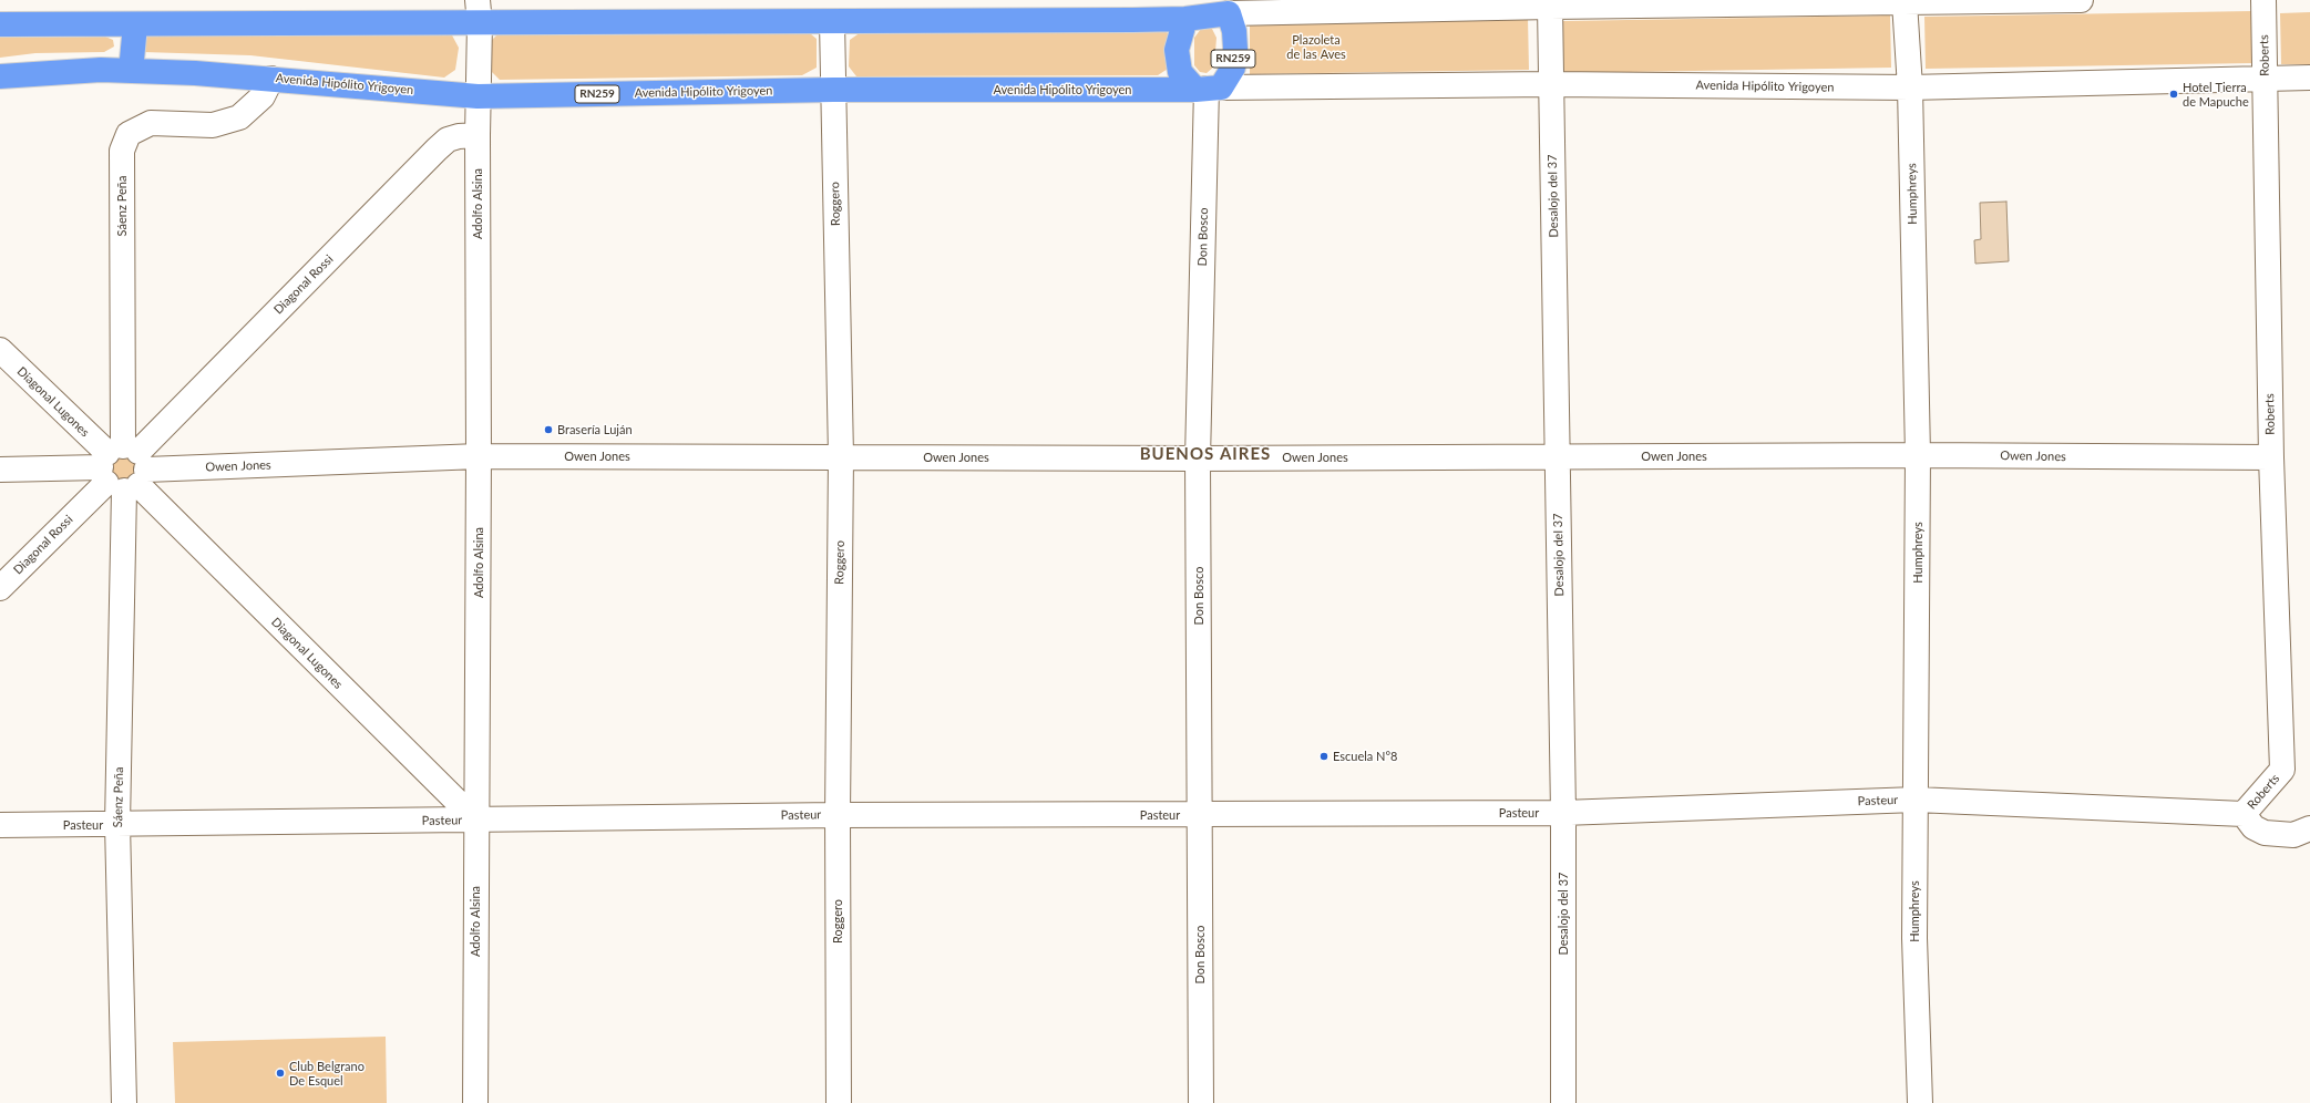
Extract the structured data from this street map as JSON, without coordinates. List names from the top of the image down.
{
  "streets": {
    "highway": ["RN259", "Avenida Hipólito Yrigoyen"],
    "street": [
      "Roberts",
      "Humphreys",
      "Desalojo del 37",
      "Adolfo Alsina",
      "Roggero",
      "Sáenz Peña",
      "Don Bosco",
      "Diagonal Rossi",
      "Diagonal Lugones",
      "Owen Jones",
      "Pasteur"
    ]
  },
  "crossings": [
    ["Roberts", "Avenida Hipólito Yrigoyen"],
    ["Roberts", "Owen Jones"],
    ["Roberts", "Pasteur"],
    ["RN259", "Avenida Hipólito Yrigoyen"],
    ["RN259", "Don Bosco"],
    ["Avenida Hipólito Yrigoyen", "Humphreys"],
    ["Avenida Hipólito Yrigoyen", "Desalojo del 37"],
    ["Avenida Hipólito Yrigoyen", "Adolfo Alsina"],
    ["Avenida Hipólito Yrigoyen", "Roggero"],
    ["Avenida Hipólito Yrigoyen", "Sáenz Peña"],
    ["Avenida Hipólito Yrigoyen", "Don Bosco"],
    ["Humphreys", "Owen Jones"],
    ["Humphreys", "Pasteur"],
    ["Desalojo del 37", "Owen Jones"],
    ["Desalojo del 37", "Pasteur"],
    ["Adolfo Alsina", "Diagonal Rossi"],
    ["Adolfo Alsina", "Diagonal Lugones"],
    ["Adolfo Alsina", "Owen Jones"],
    ["Adolfo Alsina", "Pasteur"],
    ["Roggero", "Owen Jones"],
    ["Roggero", "Pasteur"],
    ["Sáenz Peña", "Diagonal Rossi"],
    ["Sáenz Peña", "Diagonal Lugones"],
    ["Sáenz Peña", "Owen Jones"],
    ["Sáenz Peña", "Pasteur"],
    ["Don Bosco", "Owen Jones"],
    ["Don Bosco", "Pasteur"],
    ["Diagonal Rossi", "Diagonal Lugones"],
    ["Diagonal Rossi", "Owen Jones"],
    ["Diagonal Lugones", "Owen Jones"],
    ["Diagonal Lugones", "Pasteur"]
  ],
  "districts": ["BUENOS AIRES"],
  "parks": ["Plazoleta de las Aves"],
  "places": [
    "Hotel Tierra de Mapuche",
    "Brasería Luján",
    "Escuela N°8",
    "Club Belgrano De Esquel"
  ]
}
